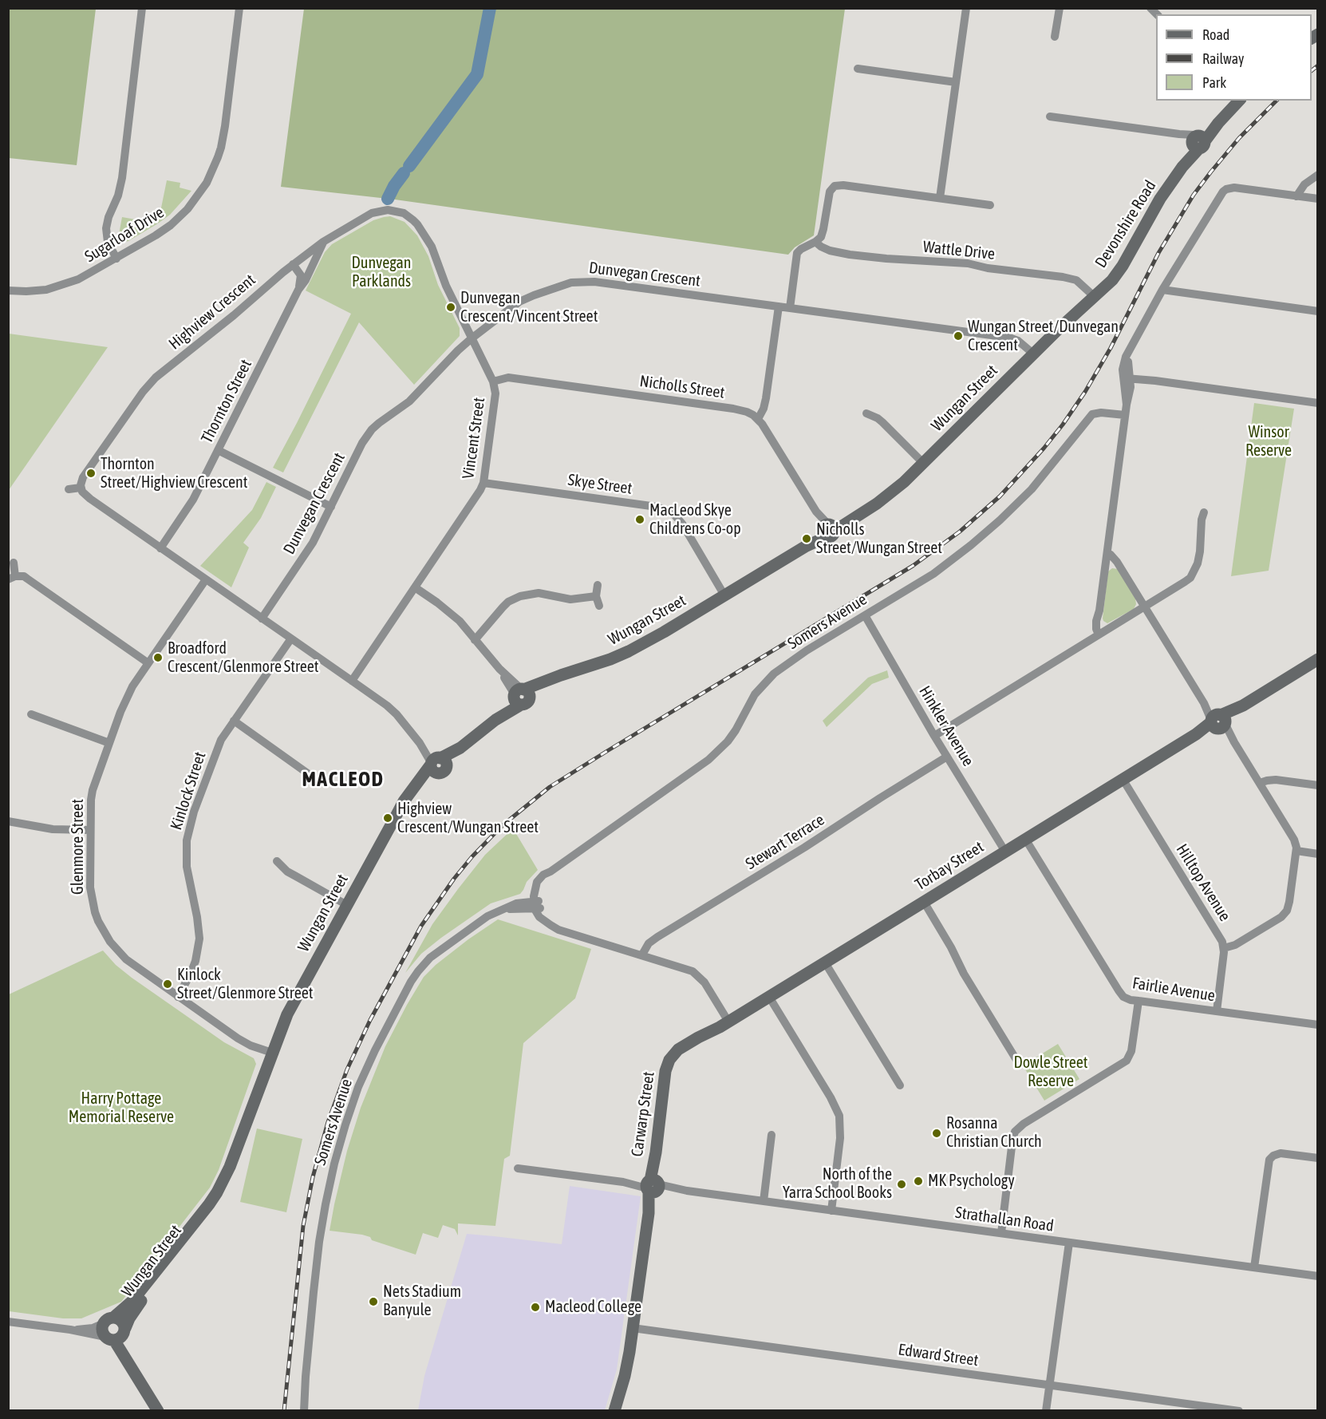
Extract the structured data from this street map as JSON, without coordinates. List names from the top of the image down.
{
  "streets": {
    "street": [
      "Devonshire Road",
      "Sugarloaf Drive",
      "Wattle Drive",
      "Dunvegan Crescent",
      "Highview Crescent",
      "Nicholls Street",
      "Wungan Street",
      "Thornton Street",
      "Vincent Street",
      "Skye Street",
      "Somers Avenue",
      "Hinkler Avenue",
      "Kinlock Street",
      "Stewart Terrace",
      "Glenmore Street",
      "Torbay Street",
      "Hilltop Avenue",
      "Fairlie Avenue",
      "Carwarp Street",
      "Strathallan Road",
      "Edward Street"
    ]
  },
  "crossings": [
    ["Devonshire Road", "Wattle Drive"],
    ["Devonshire Road", "Wungan Street"],
    ["Wattle Drive", "Wungan Street"],
    ["Dunvegan Crescent", "Wungan Street"],
    ["Dunvegan Crescent", "Vincent Street"],
    ["Highview Crescent", "Thornton Street"],
    ["Highview Crescent", "Vincent Street"],
    ["Nicholls Street", "Vincent Street"],
    ["Wungan Street", "Skye Street"],
    ["Wungan Street", "Glenmore Street"],
    ["Vincent Street", "Skye Street"],
    ["Somers Avenue", "Hinkler Avenue"],
    ["Hinkler Avenue", "Stewart Terrace"],
    ["Hinkler Avenue", "Torbay Street"],
    ["Kinlock Street", "Glenmore Street"],
    ["Torbay Street", "Hilltop Avenue"],
    ["Torbay Street", "Fairlie Avenue"],
    ["Torbay Street", "Carwarp Street"],
    ["Carwarp Street", "Strathallan Road"],
    ["Carwarp Street", "Edward Street"]
  ],
  "districts": ["MACLEOD"],
  "parks": [
    "Dunvegan Parklands",
    "Winsor Reserve",
    "Dowle Street Reserve",
    "Harry Pottage Memorial Reserve"
  ],
  "places": [
    "Dunvegan Crescent/Vincent Street",
    "Wungan Street/Dunvegan Crescent",
    "Thornton Street/Highview Crescent",
    "MacLeod Skye Childrens Co-op",
    "Nicholls Street/Wungan Street",
    "Broadford Crescent/Glenmore Street",
    "Highview Crescent/Wungan Street",
    "Kinlock Street/Glenmore Street",
    "Rosanna Christian Church",
    "MK Psychology",
    "North of the Yarra School Books",
    "Nets Stadium Banyule",
    "Macleod College"
  ],
  "legend": ["Road", "Railway", "Park"]
}
